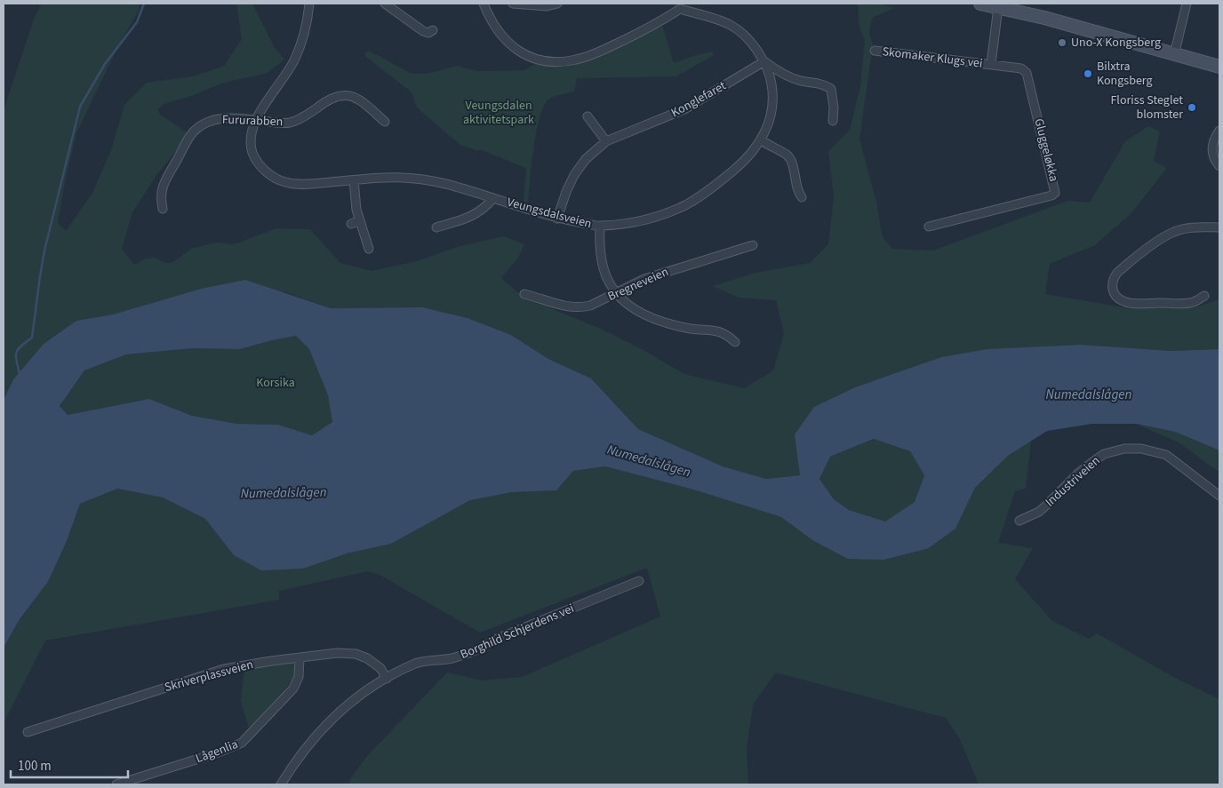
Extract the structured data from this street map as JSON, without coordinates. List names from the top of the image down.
{
  "streets": {
    "street": [
      "Skomaker Klugs vei",
      "Konglefaret",
      "Fururabben",
      "Gluggeløkka",
      "Veungsdalsveien",
      "Bregneveien",
      "Industriveien",
      "Borghild Schjerdens vei",
      "Skriverplassveien",
      "Lågenlia"
    ]
  },
  "crossings": [
    ["Skomaker Klugs vei", "Gluggeløkka"],
    ["Konglefaret", "Veungsdalsveien"],
    ["Fururabben", "Veungsdalsveien"],
    ["Borghild Schjerdens vei", "Skriverplassveien"],
    ["Skriverplassveien", "Lågenlia"]
  ],
  "water": ["Numedalslågen"],
  "parks": ["Veungsdalen aktivitetspark", "Korsika"],
  "places": ["Uno-X Kongsberg", "Bilxtra Kongsberg", "Floriss Steglet blomster"],
  "scale_bar": "100 m"
}
